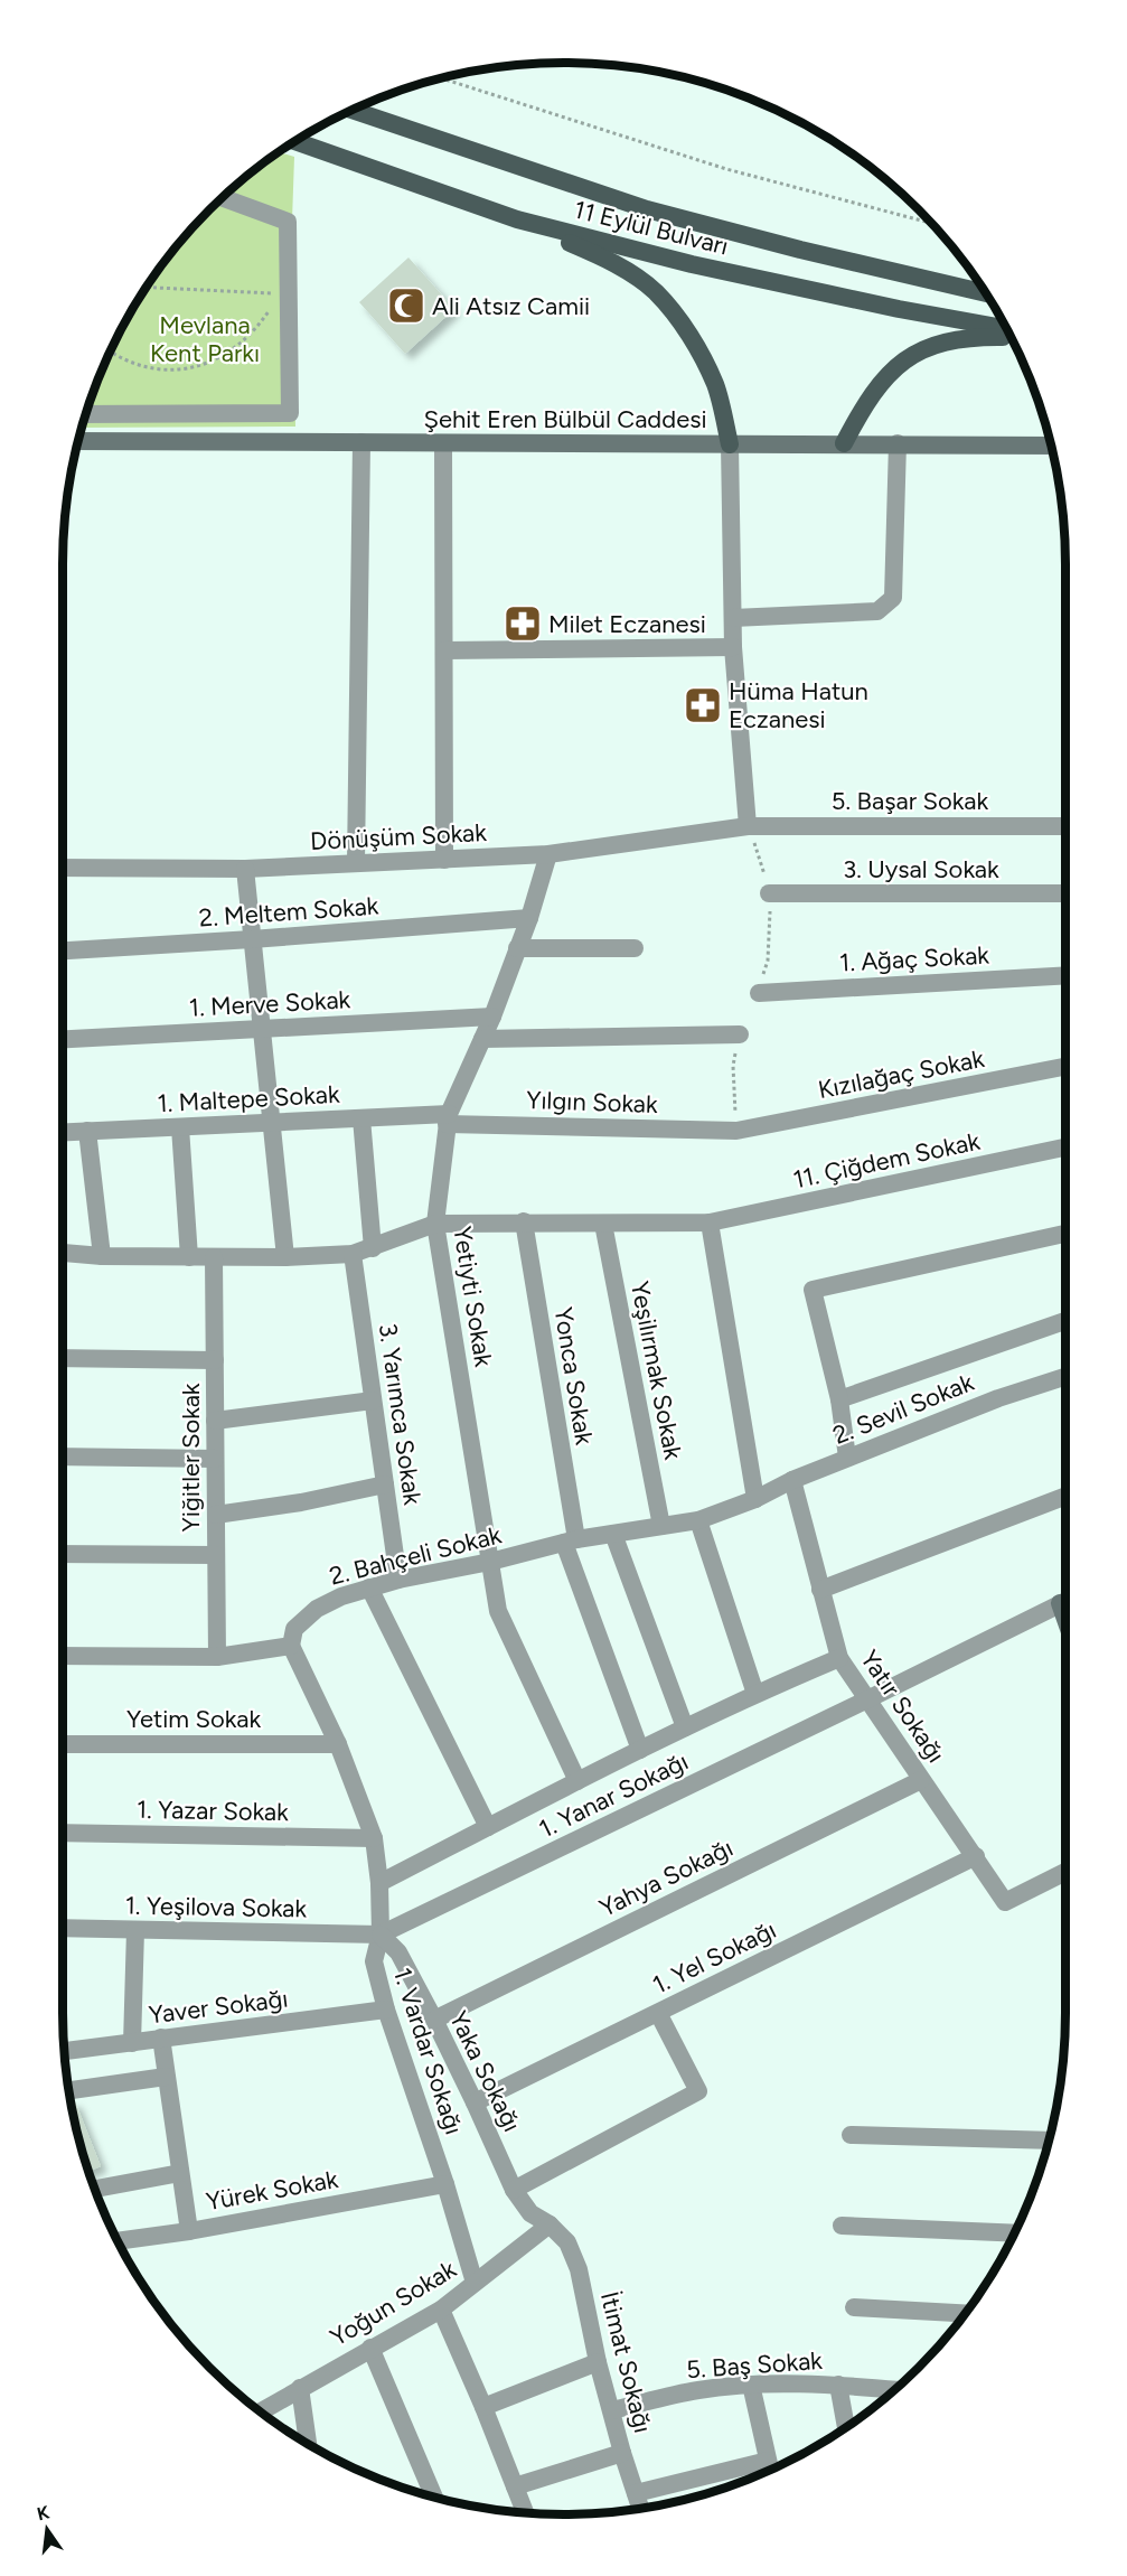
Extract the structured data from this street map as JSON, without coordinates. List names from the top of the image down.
{
  "streets": {
    "main road": ["11 Eylül Bulvarı", "Şehit Eren Bülbül Caddesi"],
    "street": [
      "5. Başar Sokak",
      "Dönüşüm Sokak",
      "3. Uysal Sokak",
      "2. Meltem Sokak",
      "1. Ağaç Sokak",
      "1. Merve Sokak",
      "Kızılağaç Sokak",
      "1. Maltepe Sokak",
      "Yılgın Sokak",
      "11. Çiğdem Sokak",
      "Yetiyti Sokak",
      "Yeşilırmak Sokak",
      "Yonca Sokak",
      "2. Sevil Sokak",
      "3. Yarımca Sokak",
      "Yiğitler Sokak",
      "2. Bahçeli Sokak",
      "Yatır Sokağı",
      "Yetim Sokak",
      "1. Yanar Sokağı",
      "1. Yazar Sokak",
      "Yahya Sokağı",
      "1. Yeşilova Sokak",
      "1. Yel Sokağı",
      "Yaver Sokağı",
      "1. Vardar Sokağı",
      "Yaka Sokağı",
      "Yürek Sokak",
      "Yoğun Sokak",
      "İtimat Sokağı",
      "5. Baş Sokak"
    ]
  },
  "crossings": [
    ["5. Başar Sokak", "Dönüşüm Sokak"],
    ["Dönüşüm Sokak", "Yetiyti Sokak"],
    ["2. Meltem Sokak", "Yetiyti Sokak"],
    ["1. Merve Sokak", "Yetiyti Sokak"],
    ["Kızılağaç Sokak", "Yılgın Sokak"],
    ["1. Maltepe Sokak", "Yılgın Sokak"],
    ["1. Maltepe Sokak", "Yetiyti Sokak"],
    ["Yılgın Sokak", "Yetiyti Sokak"],
    ["11. Çiğdem Sokak", "Yetiyti Sokak"],
    ["11. Çiğdem Sokak", "Yeşilırmak Sokak"],
    ["11. Çiğdem Sokak", "Yonca Sokak"],
    ["11. Çiğdem Sokak", "3. Yarımca Sokak"],
    ["11. Çiğdem Sokak", "Yiğitler Sokak"],
    ["Yetiyti Sokak", "2. Bahçeli Sokak"],
    ["Yeşilırmak Sokak", "2. Bahçeli Sokak"],
    ["Yonca Sokak", "2. Bahçeli Sokak"],
    ["2. Sevil Sokak", "2. Bahçeli Sokak"],
    ["2. Sevil Sokak", "Yatır Sokağı"],
    ["3. Yarımca Sokak", "2. Bahçeli Sokak"],
    ["2. Bahçeli Sokak", "1. Vardar Sokağı"],
    ["Yatır Sokağı", "1. Yanar Sokağı"],
    ["Yatır Sokağı", "Yahya Sokağı"],
    ["Yatır Sokağı", "1. Yel Sokağı"],
    ["Yetim Sokak", "1. Vardar Sokağı"],
    ["1. Yanar Sokağı", "1. Yeşilova Sokak"],
    ["1. Yanar Sokağı", "1. Vardar Sokağı"],
    ["1. Yanar Sokağı", "Yaka Sokağı"],
    ["1. Yazar Sokak", "1. Vardar Sokağı"],
    ["Yahya Sokağı", "Yaka Sokağı"],
    ["1. Yeşilova Sokak", "1. Vardar Sokağı"],
    ["1. Yeşilova Sokak", "Yaka Sokağı"],
    ["1. Yel Sokağı", "Yaka Sokağı"],
    ["Yaver Sokağı", "1. Vardar Sokağı"],
    ["1. Vardar Sokağı", "Yaka Sokağı"],
    ["1. Vardar Sokağı", "Yürek Sokak"],
    ["1. Vardar Sokağı", "Yoğun Sokak"],
    ["Yaka Sokağı", "Yoğun Sokak"],
    ["Yaka Sokağı", "İtimat Sokağı"],
    ["Yoğun Sokak", "İtimat Sokağı"],
    ["İtimat Sokağı", "5. Baş Sokak"]
  ],
  "parks": ["Mevlana Kent Parkı"],
  "places": {
    "mosque": ["Ali Atsız Camii"],
    "pharmacy": ["Milet Eczanesi", "Hüma Hatun Eczanesi"]
  },
  "north": "top"
}
